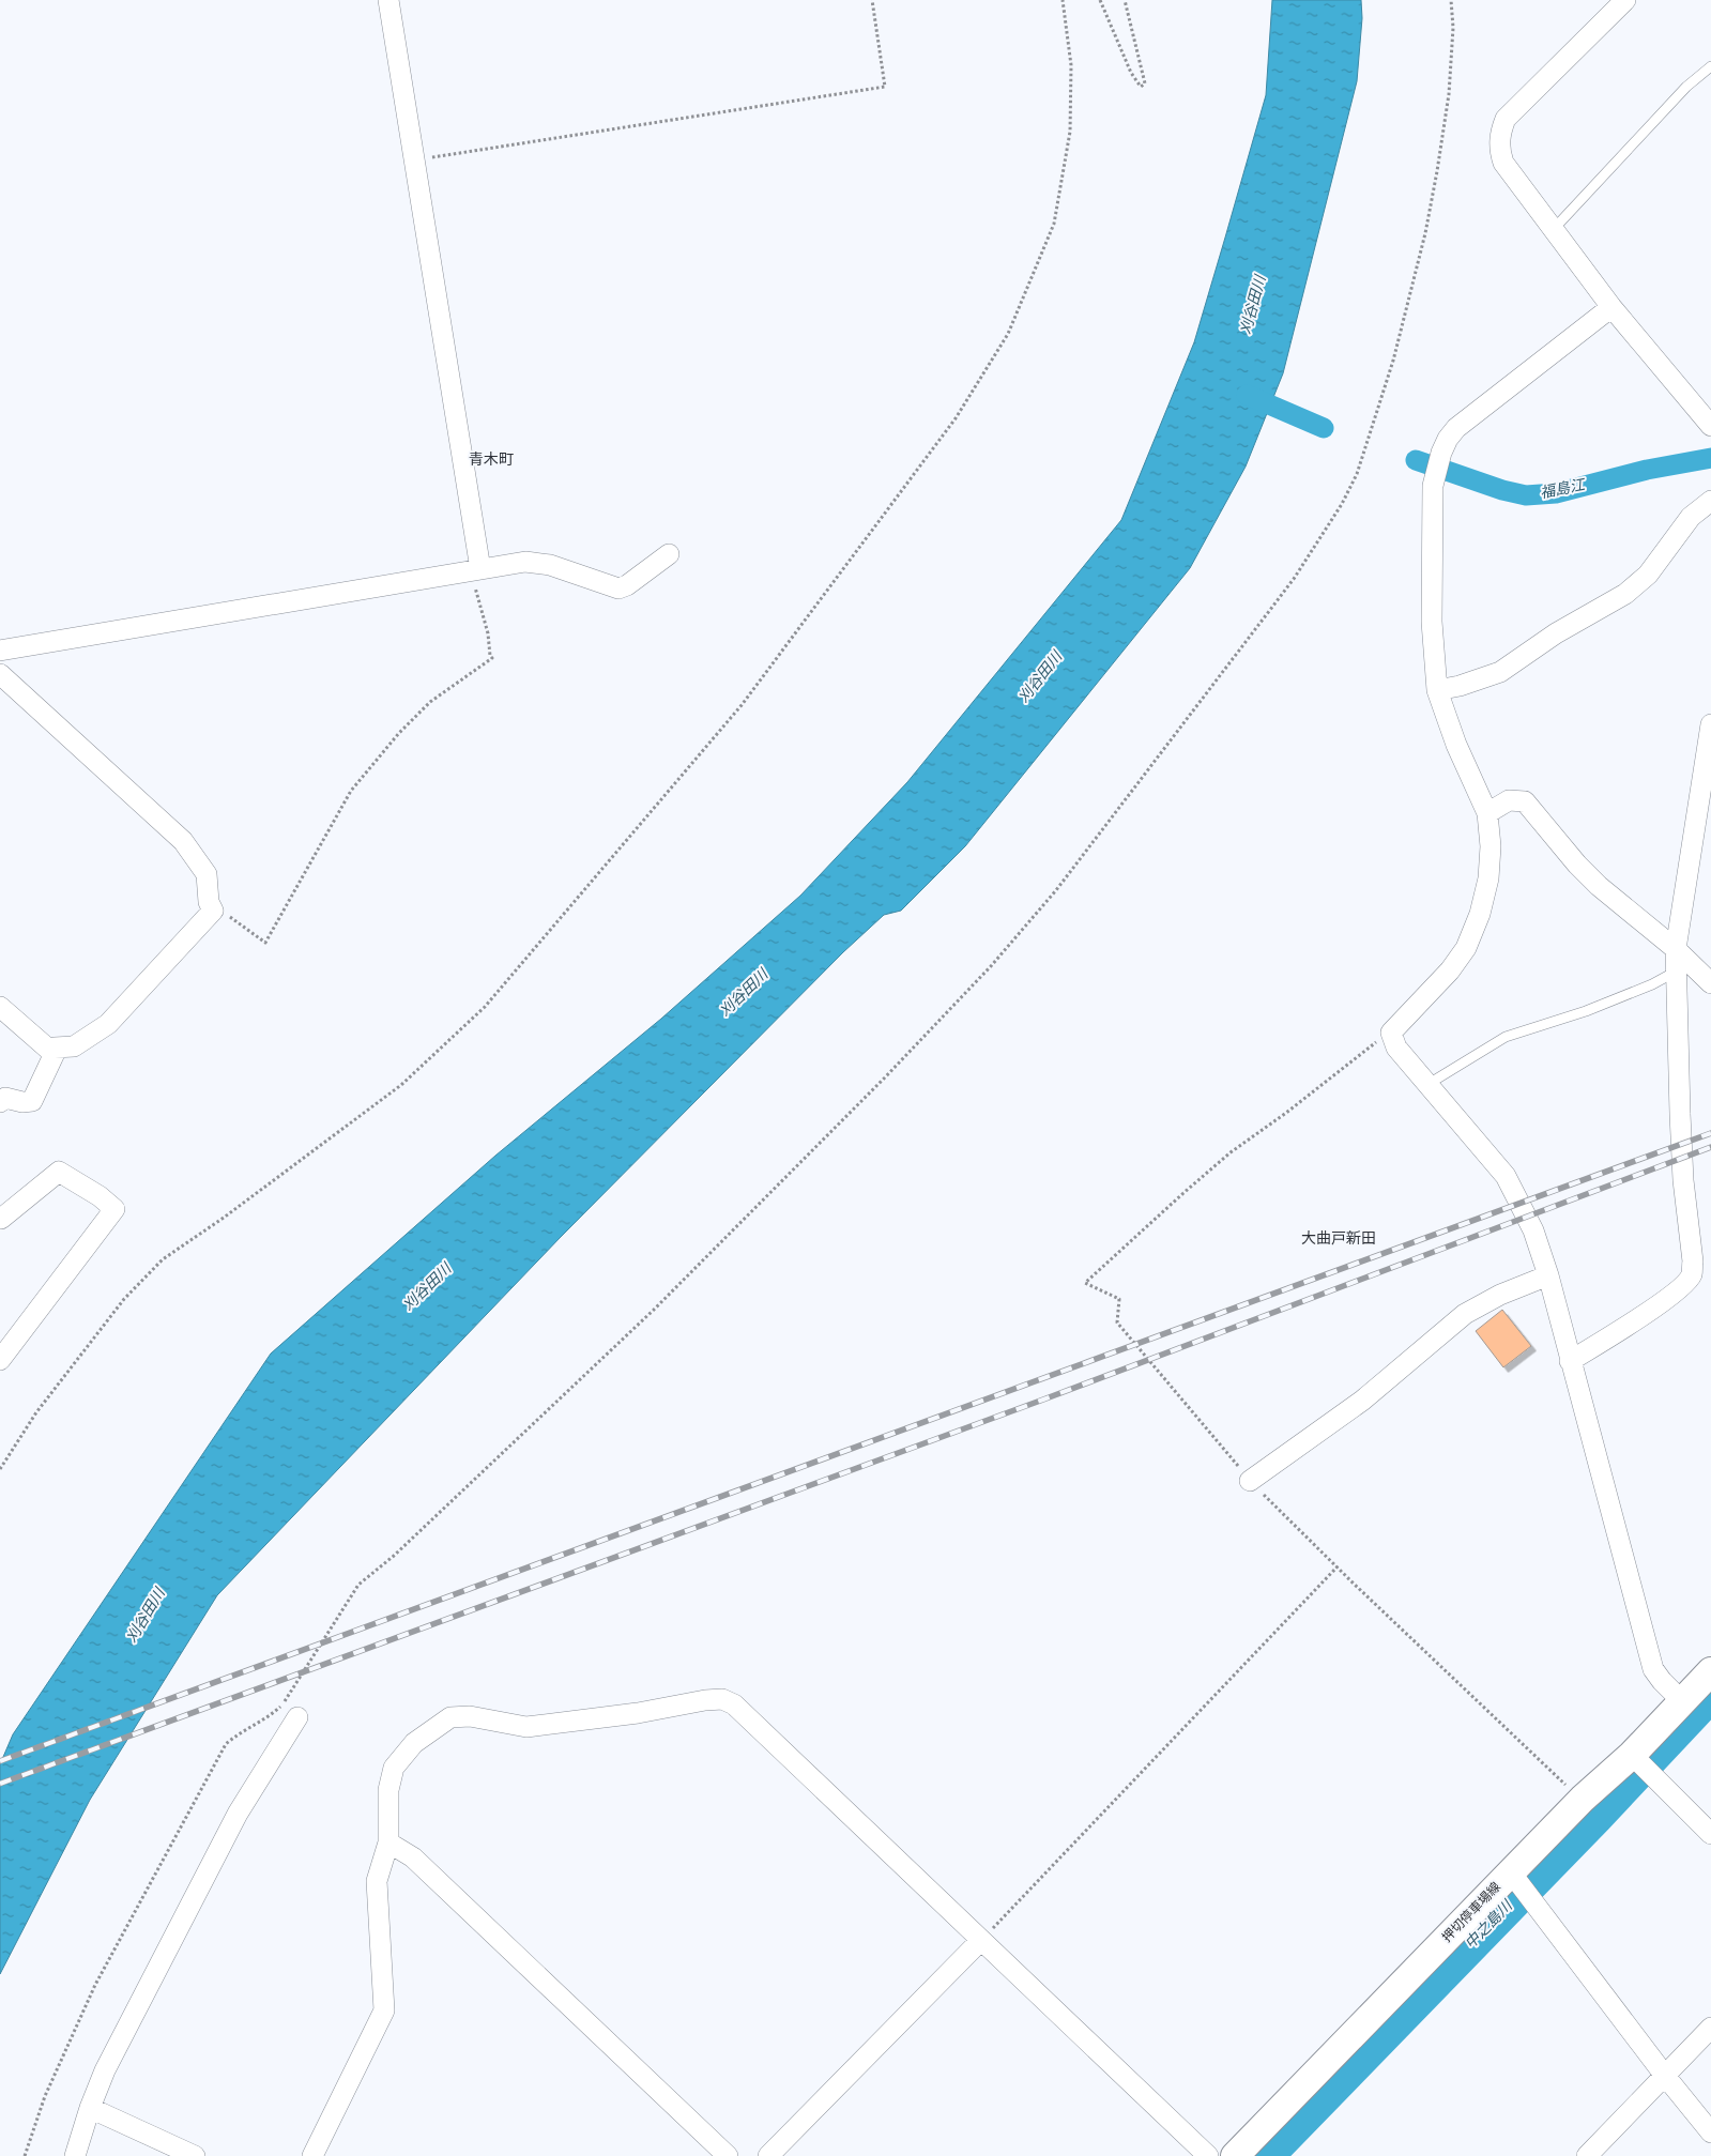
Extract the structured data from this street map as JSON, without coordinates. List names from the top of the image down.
{
  "streets": {
    "main road": ["押切停車場線"]
  },
  "districts": ["青木町", "大曲戸新田"],
  "water": ["刈谷田川", "福島江", "中之島川"]
}
